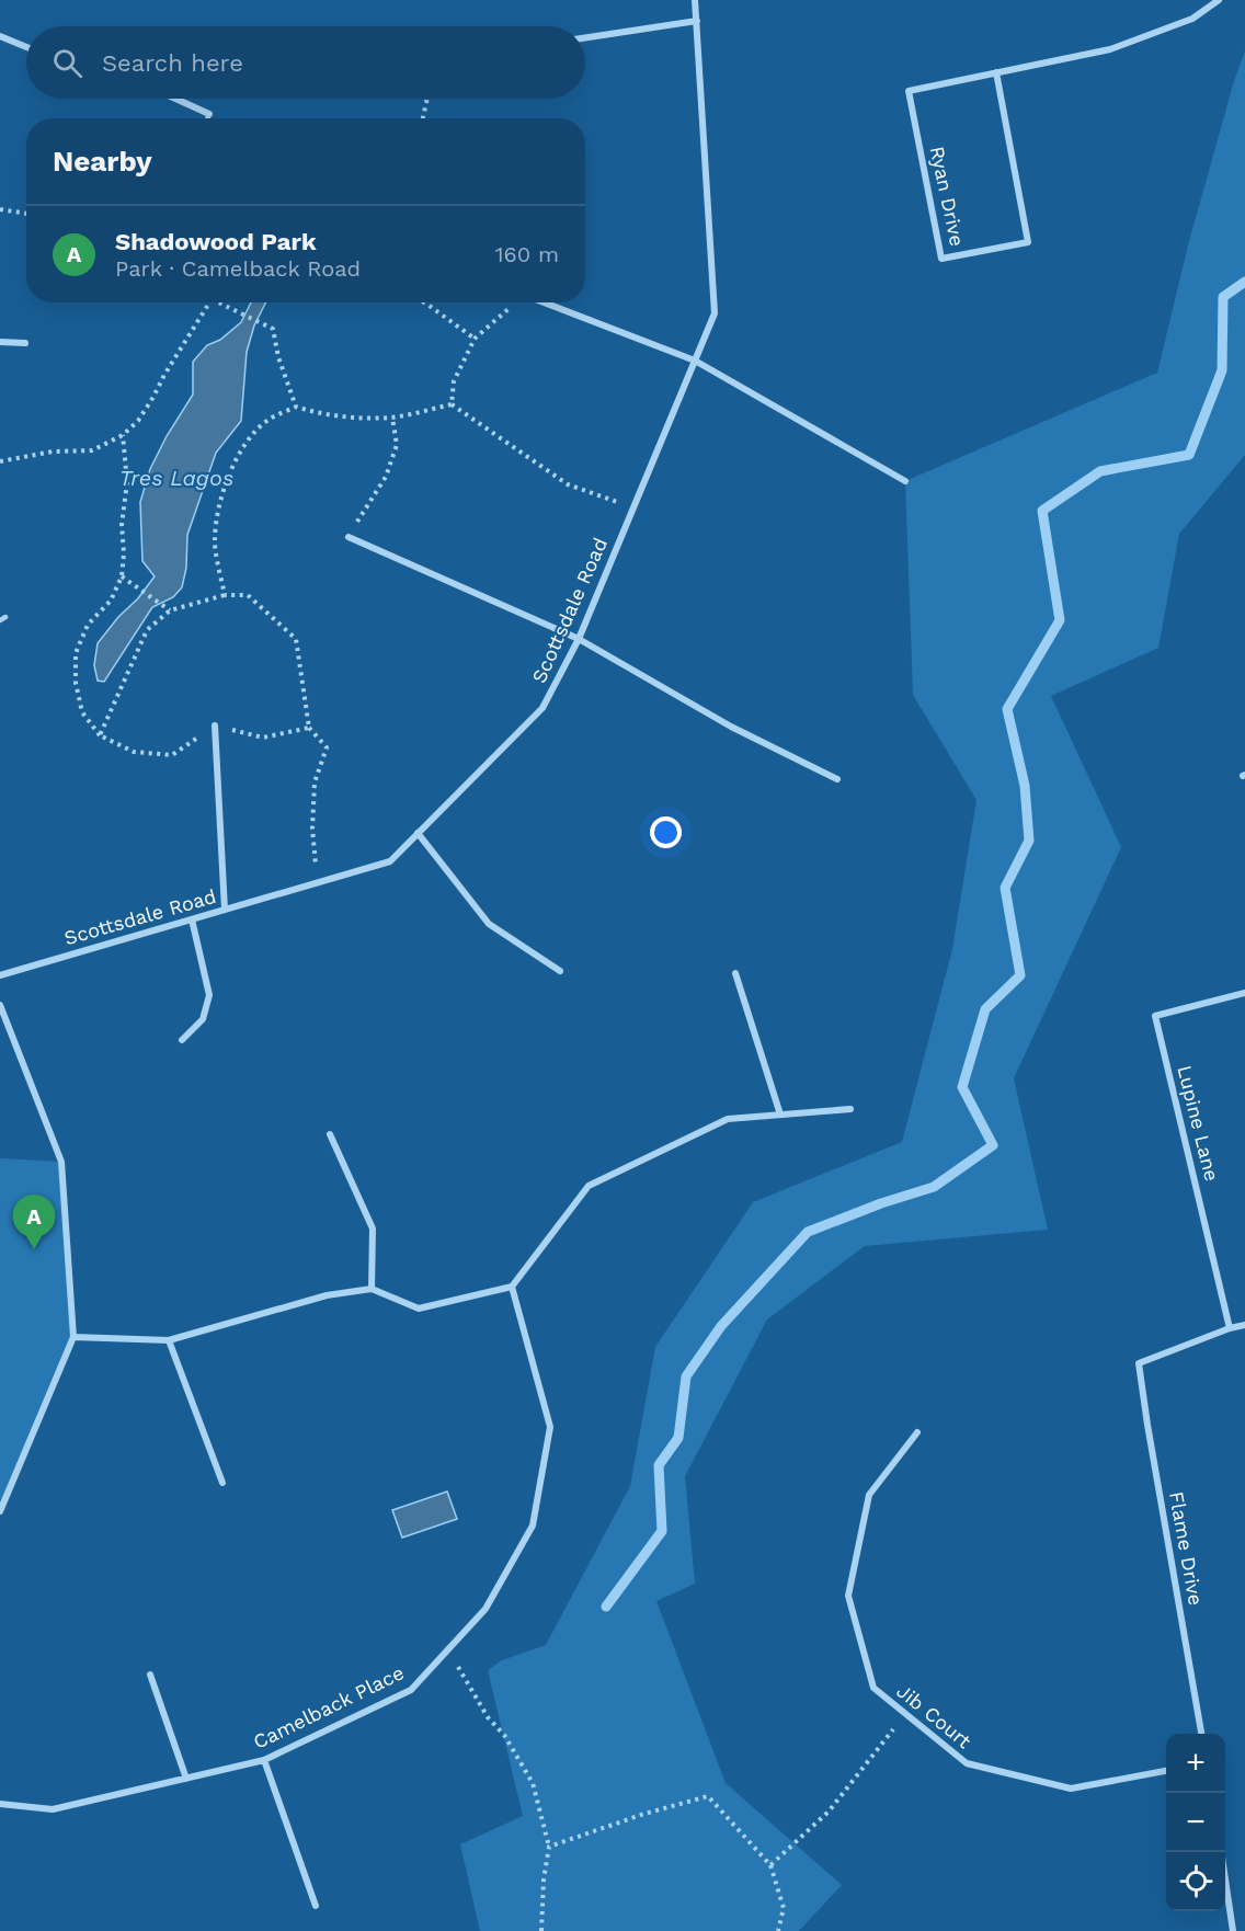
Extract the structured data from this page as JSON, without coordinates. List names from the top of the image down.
{
  "streets": {
    "street": [
      "Ryan Drive",
      "Scottsdale Road",
      "Lupine Lane",
      "Flame Drive",
      "Camelback Place",
      "Jib Court"
    ]
  },
  "crossings": [
    ["Lupine Lane", "Flame Drive"]
  ],
  "water": ["Tres Lagos"],
  "page": {
    "search": "Search here",
    "heading": "Nearby",
    "list": [
      {
        "mark": "A",
        "name": "Shadowood Park",
        "note": "Park · Camelback Road",
        "value": "160 m"
      }
    ],
    "pins": "A",
    "map_buttons": ["+", "−"]
  }
}
